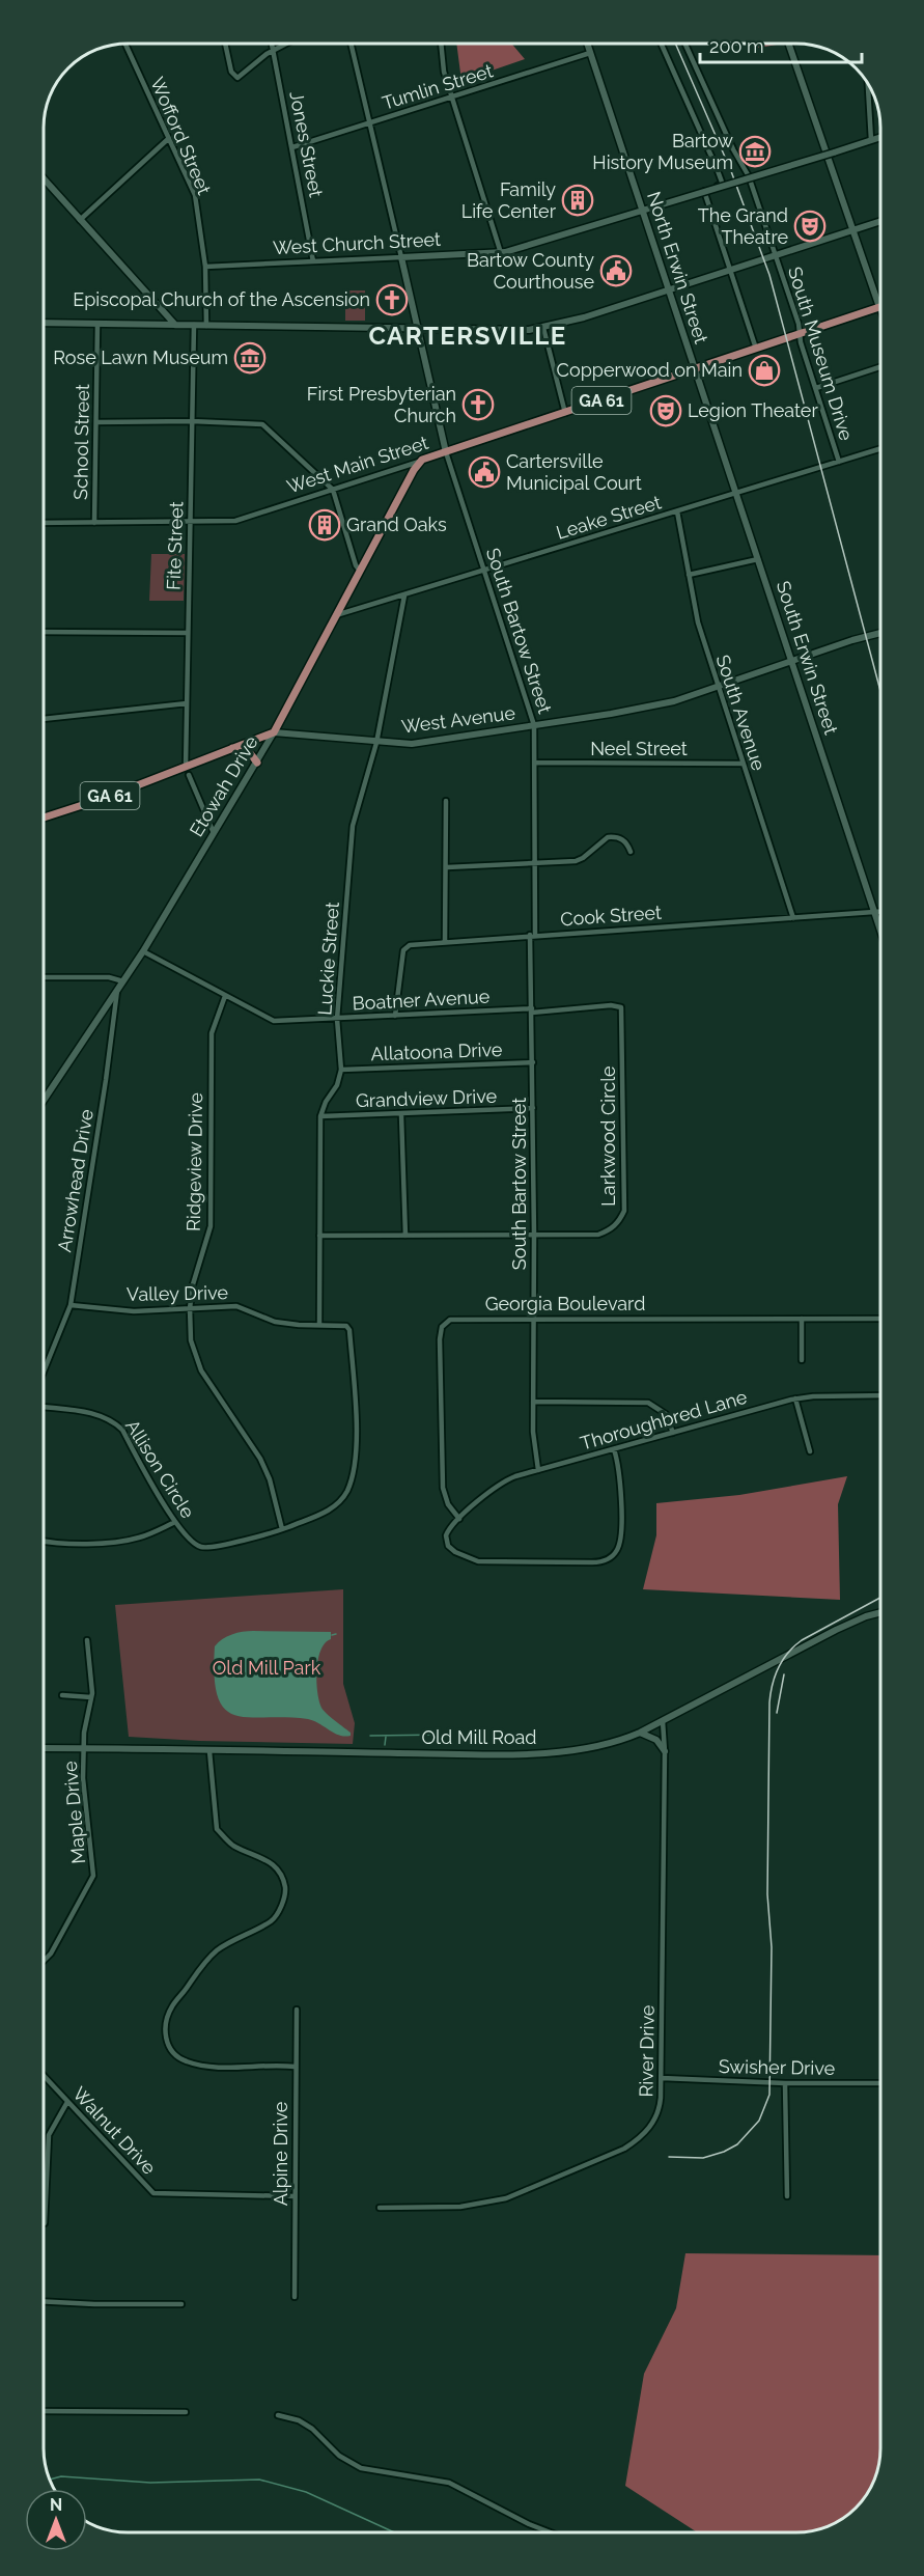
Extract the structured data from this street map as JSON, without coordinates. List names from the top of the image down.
{
  "streets": {
    "main road": [
      "GA 61",
      "West Main Street",
      "West Avenue",
      "Etowah Drive"
    ],
    "street": [
      "Tumlin Street",
      "Wofford Street",
      "Jones Street",
      "West Church Street",
      "North Erwin Street",
      "South Museum Drive",
      "School Street",
      "Leake Street",
      "Fite Street",
      "South Bartow Street",
      "South Erwin Street",
      "South Avenue",
      "Neel Street",
      "Cook Street",
      "Luckie Street",
      "Boatner Avenue",
      "Allatoona Drive",
      "Grandview Drive",
      "Larkwood Circle",
      "Ridgeview Drive",
      "Arrowhead Drive",
      "Valley Drive",
      "Georgia Boulevard",
      "Thoroughbred Lane",
      "Allison Circle",
      "Old Mill Road",
      "Maple Drive",
      "River Drive",
      "Swisher Drive",
      "Walnut Drive",
      "Alpine Drive"
    ]
  },
  "crossings": [
    ["Tumlin Street", "Jones Street"],
    ["Tumlin Street", "North Erwin Street"],
    ["Wofford Street", "West Church Street"],
    ["Jones Street", "West Church Street"],
    ["West Church Street", "North Erwin Street"],
    ["North Erwin Street", "West Main Street"],
    ["North Erwin Street", "South Erwin Street"],
    ["South Museum Drive", "GA 61"],
    ["South Museum Drive", "West Main Street"],
    ["South Museum Drive", "Leake Street"],
    ["GA 61", "West Main Street"],
    ["School Street", "West Main Street"],
    ["West Main Street", "Fite Street"],
    ["West Main Street", "South Bartow Street"],
    ["West Main Street", "South Erwin Street"],
    ["West Main Street", "Etowah Drive"],
    ["Leake Street", "South Bartow Street"],
    ["Leake Street", "South Erwin Street"],
    ["Leake Street", "South Avenue"],
    ["Leake Street", "Etowah Drive"],
    ["Leake Street", "Luckie Street"],
    ["Fite Street", "West Avenue"],
    ["Fite Street", "Etowah Drive"],
    ["South Bartow Street", "West Avenue"],
    ["South Bartow Street", "Neel Street"],
    ["South Bartow Street", "Cook Street"],
    ["South Bartow Street", "Boatner Avenue"],
    ["South Bartow Street", "Allatoona Drive"],
    ["South Bartow Street", "Grandview Drive"],
    ["South Bartow Street", "Larkwood Circle"],
    ["South Bartow Street", "Georgia Boulevard"],
    ["South Bartow Street", "Thoroughbred Lane"],
    ["South Erwin Street", "West Avenue"],
    ["South Erwin Street", "Cook Street"],
    ["South Avenue", "West Avenue"],
    ["South Avenue", "Neel Street"],
    ["South Avenue", "Cook Street"],
    ["West Avenue", "Etowah Drive"],
    ["West Avenue", "Luckie Street"],
    ["Etowah Drive", "Boatner Avenue"],
    ["Etowah Drive", "Arrowhead Drive"],
    ["Cook Street", "Boatner Avenue"],
    ["Luckie Street", "Boatner Avenue"],
    ["Luckie Street", "Allatoona Drive"],
    ["Luckie Street", "Grandview Drive"],
    ["Luckie Street", "Larkwood Circle"],
    ["Luckie Street", "Valley Drive"],
    ["Luckie Street", "Allison Circle"],
    ["Boatner Avenue", "Larkwood Circle"],
    ["Boatner Avenue", "Ridgeview Drive"],
    ["Ridgeview Drive", "Valley Drive"],
    ["Ridgeview Drive", "Allison Circle"],
    ["Arrowhead Drive", "Valley Drive"],
    ["Valley Drive", "Allison Circle"],
    ["Georgia Boulevard", "Thoroughbred Lane"],
    ["Old Mill Road", "Maple Drive"],
    ["Old Mill Road", "River Drive"],
    ["River Drive", "Swisher Drive"],
    ["Walnut Drive", "Alpine Drive"]
  ],
  "districts": ["CARTERSVILLE"],
  "parks": ["Old Mill Park"],
  "places": {
    "museum": ["Bartow History Museum", "Rose Lawn Museum"],
    "building": ["Family Life Center", "Grand Oaks"],
    "theatre": ["The Grand Theatre", "Legion Theater"],
    "public building": ["Bartow County Courthouse", "Cartersville Municipal Court"],
    "church": ["Episcopal Church of the Ascension", "First Presbyterian Church"],
    "shop": ["Copperwood on Main"]
  },
  "scale_bar": "200 m",
  "north": "top"
}
